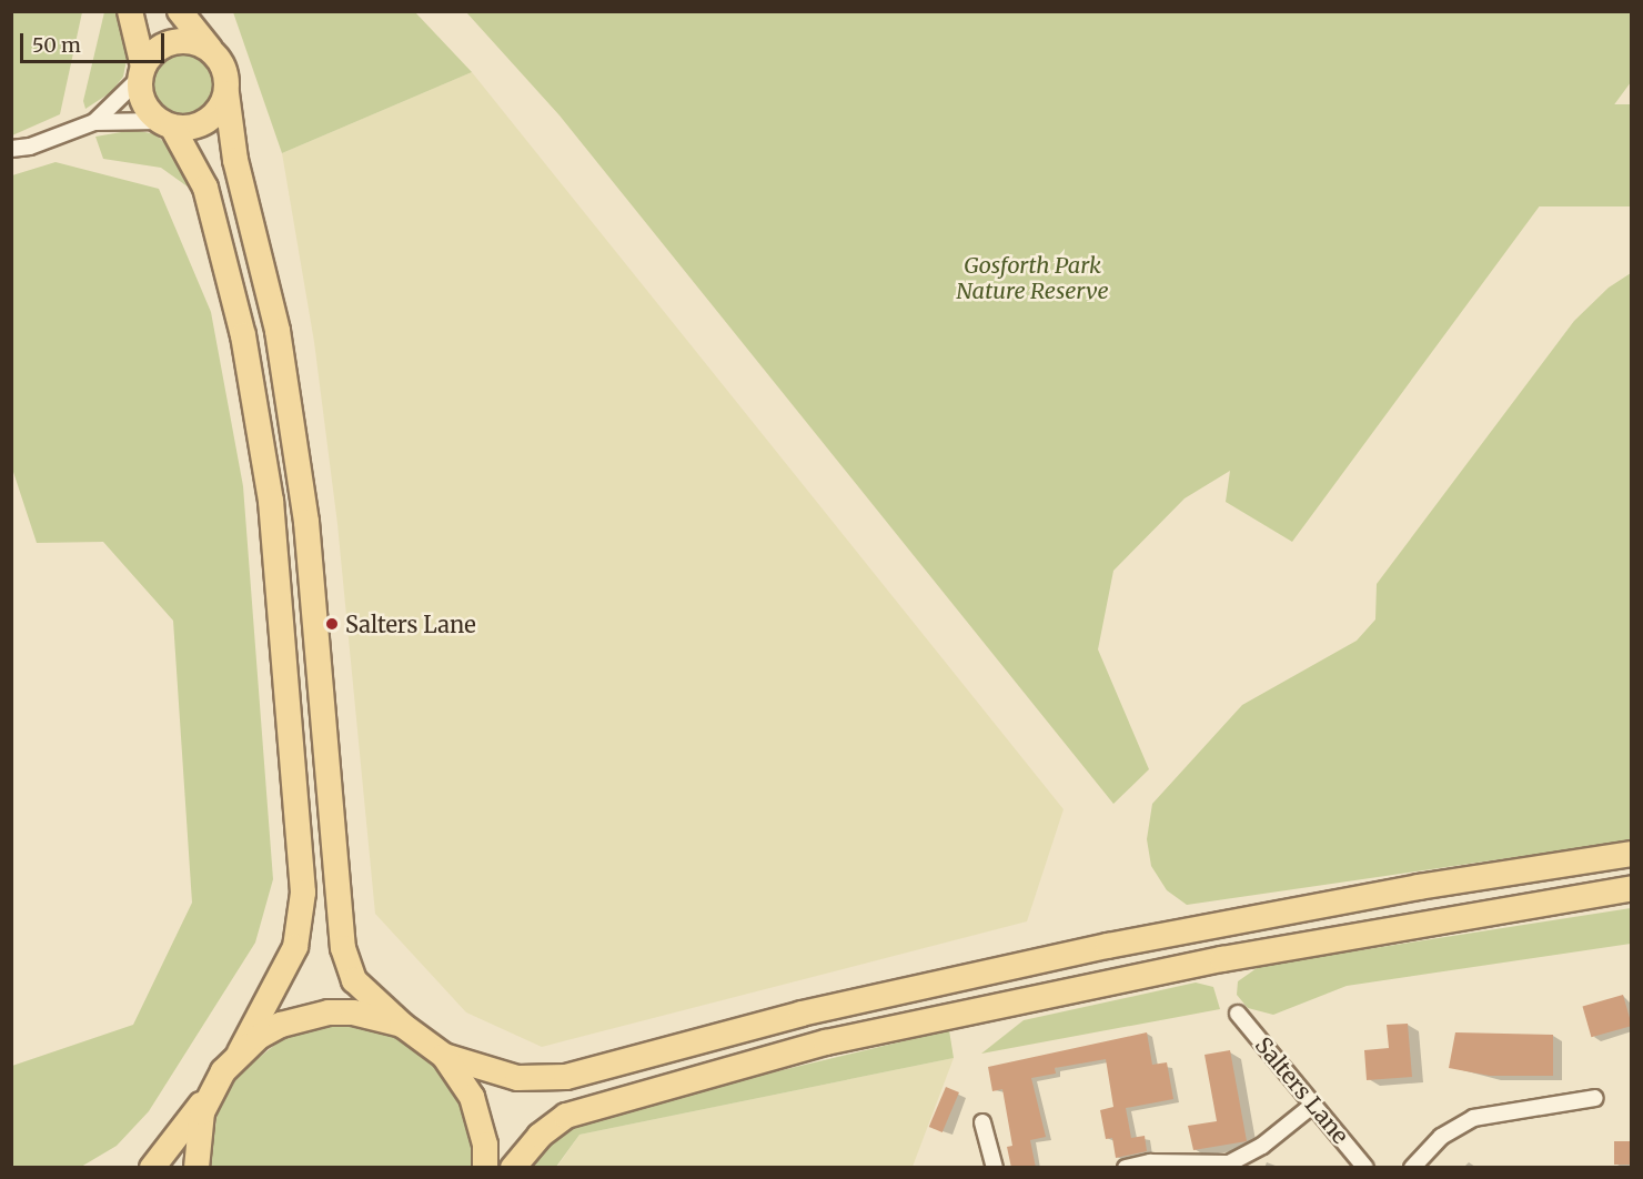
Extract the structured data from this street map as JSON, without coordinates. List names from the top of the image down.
{
  "streets": {
    "street": ["Salters Lane"]
  },
  "parks": ["Gosforth Park Nature Reserve"],
  "places": ["Salters Lane"],
  "scale_bar": "50 m"
}
